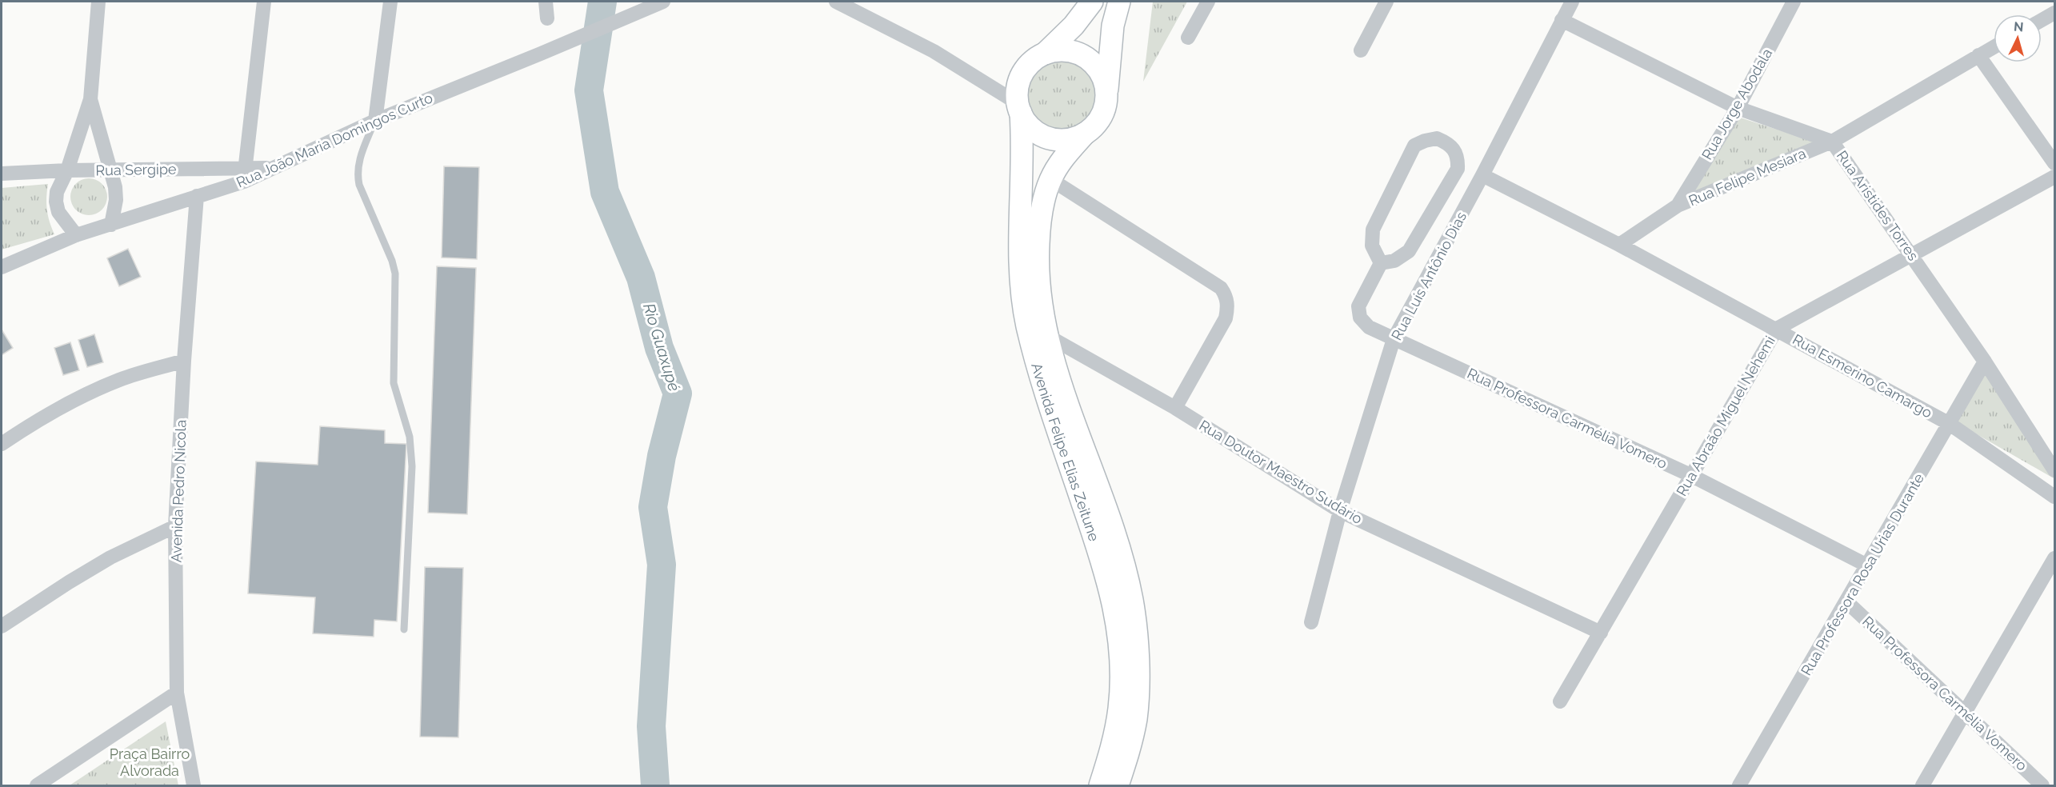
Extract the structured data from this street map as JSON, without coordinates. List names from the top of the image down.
{
  "streets": {
    "main road": ["Avenida Felipe Elias Zeitune"],
    "street": [
      "Rua Jorge Abodala",
      "Rua João Maria Domingos Curto",
      "Rua Sergipe",
      "Rua Felipe Mesiara",
      "Rua Aristides Torres",
      "Rua Luís Antônio Dias",
      "Rua Esmerino Camargo",
      "Rua Abraão Miguel Nehemi",
      "Rua Professora Carmélia Vomero",
      "Rua Doutor Maestro Sudário",
      "Avenida Pedro Nicola",
      "Rua Professora Rosa Urias Durante"
    ]
  },
  "crossings": [
    ["Rua Jorge Abodala", "Rua Felipe Mesiara"],
    ["Rua Jorge Abodala", "Rua Aristides Torres"],
    ["Rua João Maria Domingos Curto", "Rua Sergipe"],
    ["Rua João Maria Domingos Curto", "Avenida Pedro Nicola"],
    ["Rua Felipe Mesiara", "Rua Aristides Torres"],
    ["Rua Felipe Mesiara", "Rua Esmerino Camargo"],
    ["Rua Aristides Torres", "Rua Luís Antônio Dias"],
    ["Rua Aristides Torres", "Rua Abraão Miguel Nehemi"],
    ["Rua Aristides Torres", "Rua Professora Rosa Urias Durante"],
    ["Rua Luís Antônio Dias", "Rua Esmerino Camargo"],
    ["Rua Luís Antônio Dias", "Rua Professora Carmélia Vomero"],
    ["Rua Luís Antônio Dias", "Rua Doutor Maestro Sudário"],
    ["Rua Esmerino Camargo", "Rua Abraão Miguel Nehemi"],
    ["Rua Esmerino Camargo", "Rua Professora Rosa Urias Durante"],
    ["Rua Abraão Miguel Nehemi", "Rua Professora Carmélia Vomero"],
    ["Rua Abraão Miguel Nehemi", "Rua Doutor Maestro Sudário"],
    ["Rua Professora Carmélia Vomero", "Rua Professora Rosa Urias Durante"],
    ["Avenida Felipe Elias Zeitune", "Rua Doutor Maestro Sudário"]
  ],
  "water": ["Rio Guaxupé"],
  "parks": ["Praça Bairro Alvorada"],
  "north": "top"
}
